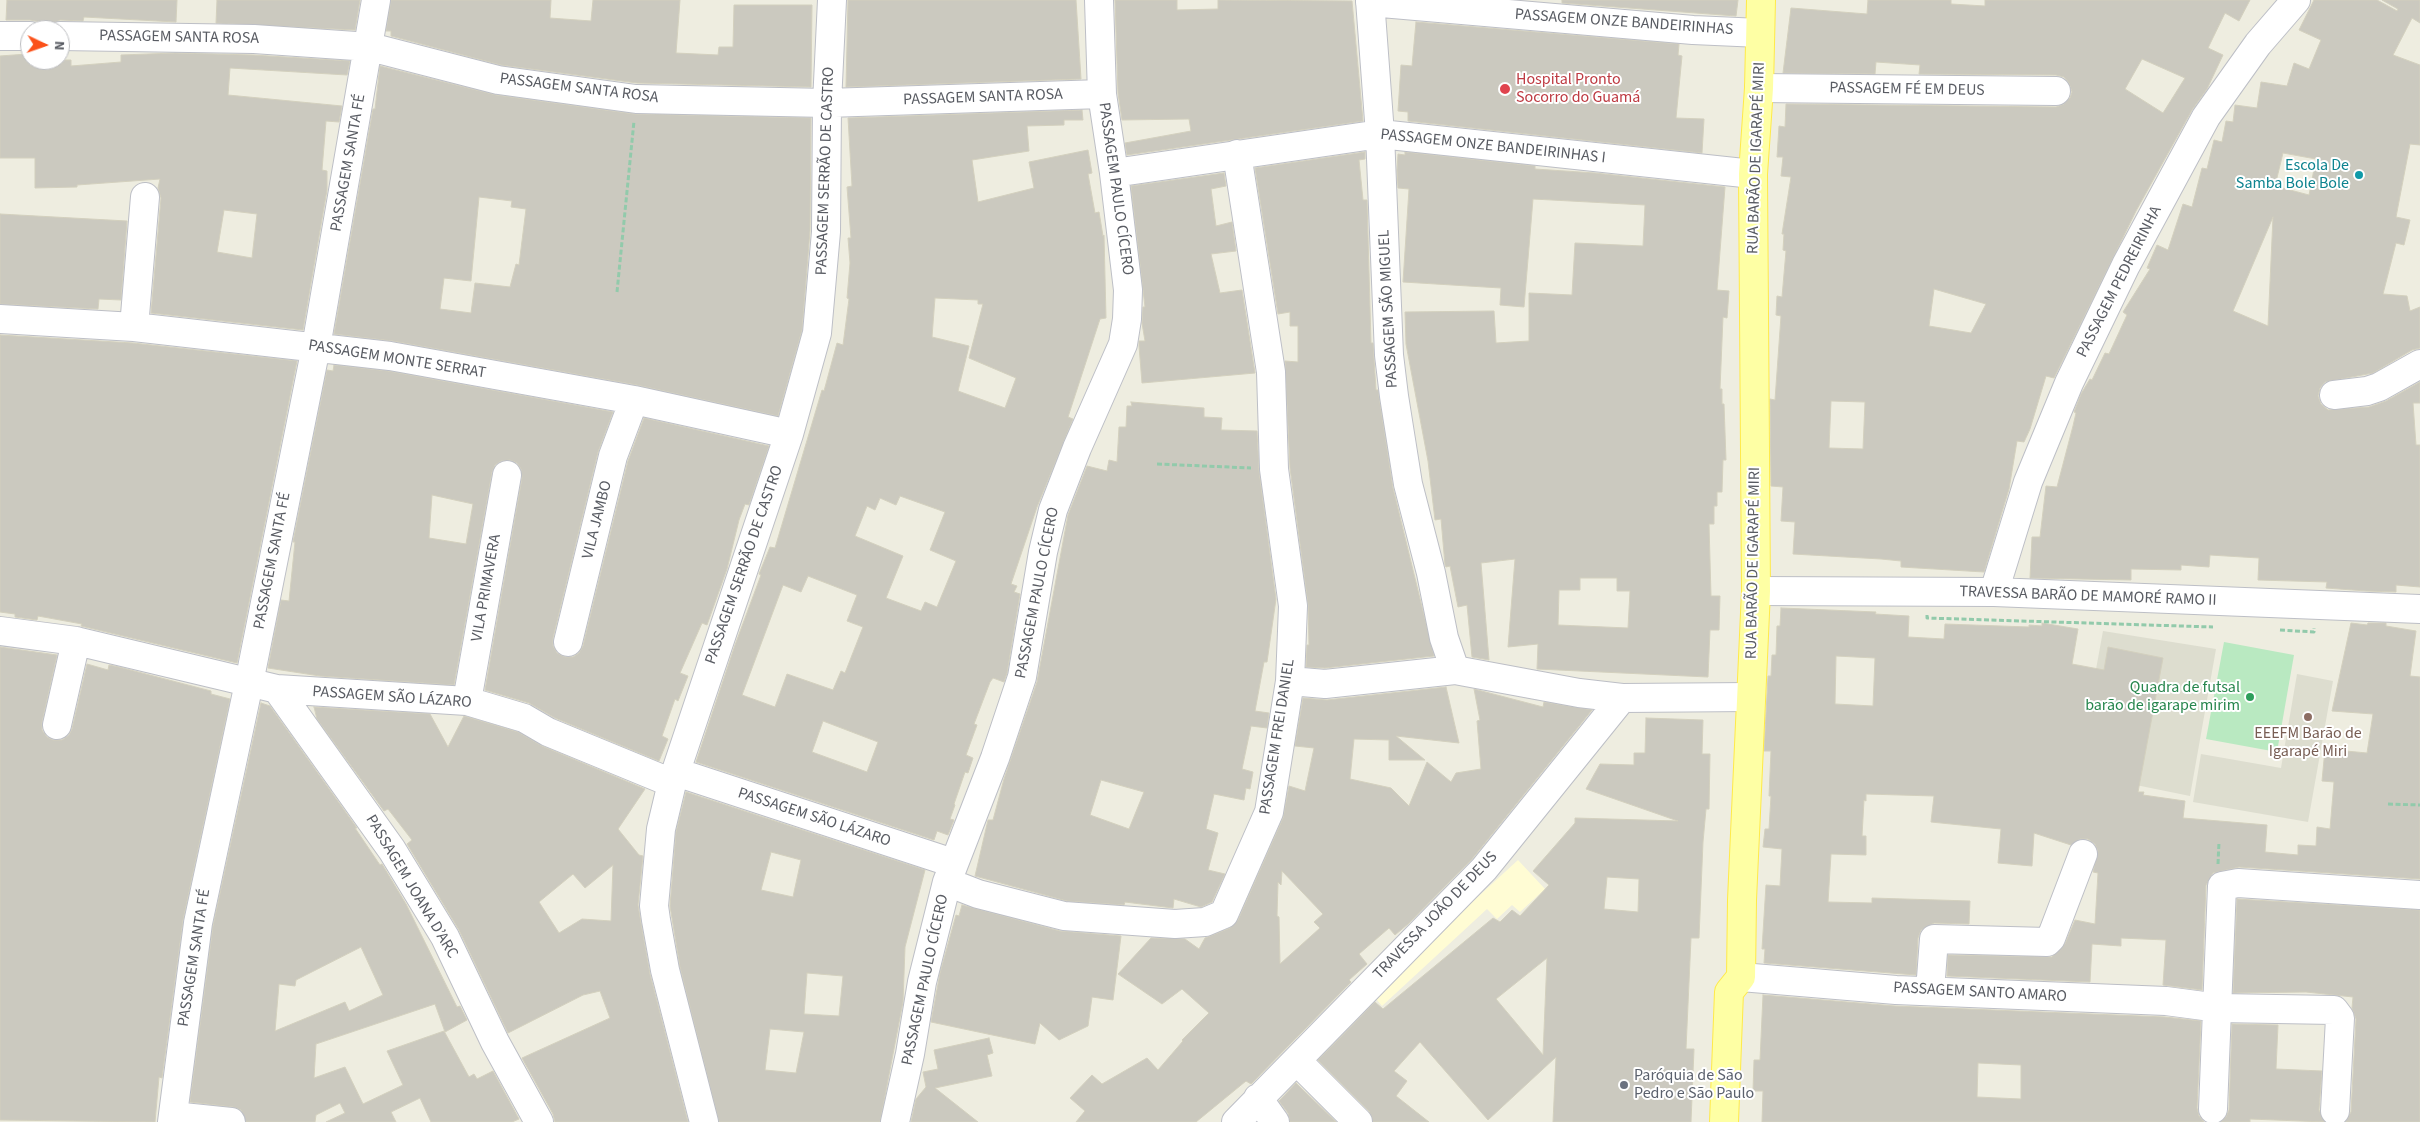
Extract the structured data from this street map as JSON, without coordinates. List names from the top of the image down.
{
  "streets": {
    "main road": ["RUA BARÃO DE IGARAPÉ MIRI"],
    "street": [
      "PASSAGEM ONZE BANDEIRINHAS",
      "PASSAGEM SANTA ROSA",
      "PASSAGEM FÉ EM DEUS",
      "PASSAGEM ONZE BANDEIRINHAS I",
      "PASSAGEM SANTA FÉ",
      "PASSAGEM SERRÃO DE CASTRO",
      "PASSAGEM PAULO CÍCERO",
      "PASSAGEM PEDREIRINHA",
      "PASSAGEM SÃO MIGUEL",
      "PASSAGEM MONTE SERRAT",
      "VILA JAMBO",
      "VILA PRIMAVERA",
      "TRAVESSA BARÃO DE MAMORÉ RAMO II",
      "PASSAGEM SÃO LÁZARO",
      "PASSAGEM FREI DANIEL",
      "PASSAGEM JOANA D’ARC",
      "TRAVESSA JOÃO DE DEUS",
      "PASSAGEM SANTO AMARO"
    ]
  },
  "crossings": [
    ["PASSAGEM ONZE BANDEIRINHAS", "RUA BARÃO DE IGARAPÉ MIRI"],
    ["PASSAGEM ONZE BANDEIRINHAS", "PASSAGEM SÃO MIGUEL"],
    ["PASSAGEM SANTA ROSA", "PASSAGEM SANTA FÉ"],
    ["PASSAGEM SANTA ROSA", "PASSAGEM SERRÃO DE CASTRO"],
    ["PASSAGEM SANTA ROSA", "PASSAGEM PAULO CÍCERO"],
    ["PASSAGEM FÉ EM DEUS", "RUA BARÃO DE IGARAPÉ MIRI"],
    ["PASSAGEM ONZE BANDEIRINHAS I", "RUA BARÃO DE IGARAPÉ MIRI"],
    ["PASSAGEM ONZE BANDEIRINHAS I", "PASSAGEM PAULO CÍCERO"],
    ["PASSAGEM ONZE BANDEIRINHAS I", "PASSAGEM SÃO MIGUEL"],
    ["PASSAGEM ONZE BANDEIRINHAS I", "PASSAGEM FREI DANIEL"],
    ["RUA BARÃO DE IGARAPÉ MIRI", "TRAVESSA BARÃO DE MAMORÉ RAMO II"],
    ["RUA BARÃO DE IGARAPÉ MIRI", "PASSAGEM SANTO AMARO"],
    ["PASSAGEM SANTA FÉ", "PASSAGEM MONTE SERRAT"],
    ["PASSAGEM SERRÃO DE CASTRO", "PASSAGEM MONTE SERRAT"],
    ["PASSAGEM SERRÃO DE CASTRO", "PASSAGEM SÃO LÁZARO"],
    ["PASSAGEM PAULO CÍCERO", "PASSAGEM SÃO LÁZARO"],
    ["PASSAGEM PEDREIRINHA", "TRAVESSA BARÃO DE MAMORÉ RAMO II"],
    ["PASSAGEM MONTE SERRAT", "VILA JAMBO"],
    ["VILA PRIMAVERA", "PASSAGEM SÃO LÁZARO"],
    ["PASSAGEM SÃO LÁZARO", "PASSAGEM FREI DANIEL"],
    ["PASSAGEM SÃO LÁZARO", "PASSAGEM JOANA D’ARC"]
  ],
  "places": [
    "Hospital Pronto Socorro do Guamá",
    "Escola De Samba Bole Bole",
    "Quadra de futsal barão de igarape mirim",
    "EEEFM Barão de Igarapé Miri",
    "Paróquia de São Pedro e São Paulo"
  ],
  "north": "right"
}
